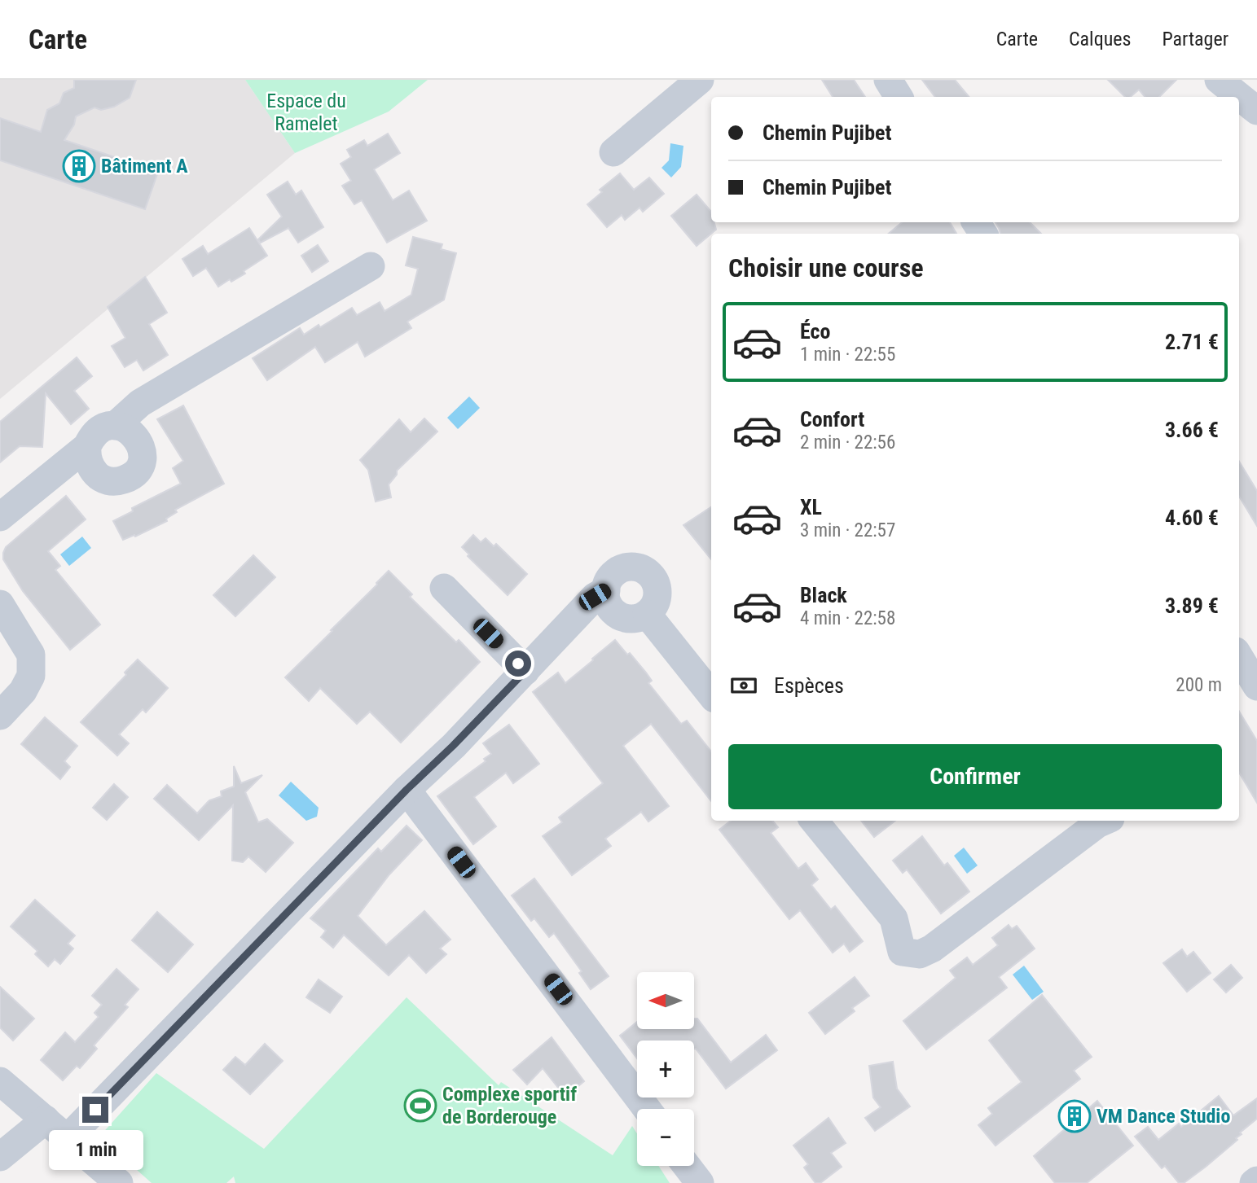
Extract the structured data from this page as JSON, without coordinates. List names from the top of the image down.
{
  "parks": ["Espace du Ramelet"],
  "places": {
    "building": ["Bâtiment A", "VM Dance Studio"],
    "sports": ["Complexe sportif de Borderouge"]
  },
  "north": "left",
  "page": {
    "header": "Carte",
    "nav": ["Carte", "Calques", "Partager"],
    "banner": ["Chemin Pujibet", "Chemin Pujibet"],
    "heading": "Choisir une course",
    "list": [
      {
        "name": "Éco",
        "note": "1 min · 22:55",
        "value": "2.71 €"
      },
      {
        "name": "Confort",
        "note": "2 min · 22:56",
        "value": "3.66 €"
      },
      {
        "name": "XL",
        "note": "3 min · 22:57",
        "value": "4.60 €"
      },
      {
        "name": "Black",
        "note": "4 min · 22:58",
        "value": "3.89 €"
      }
    ],
    "pay": ["Espèces", "200 m"],
    "buttons": "Confirmer",
    "map_buttons": ["+", "−"],
    "bubble": "1 min"
  }
}
